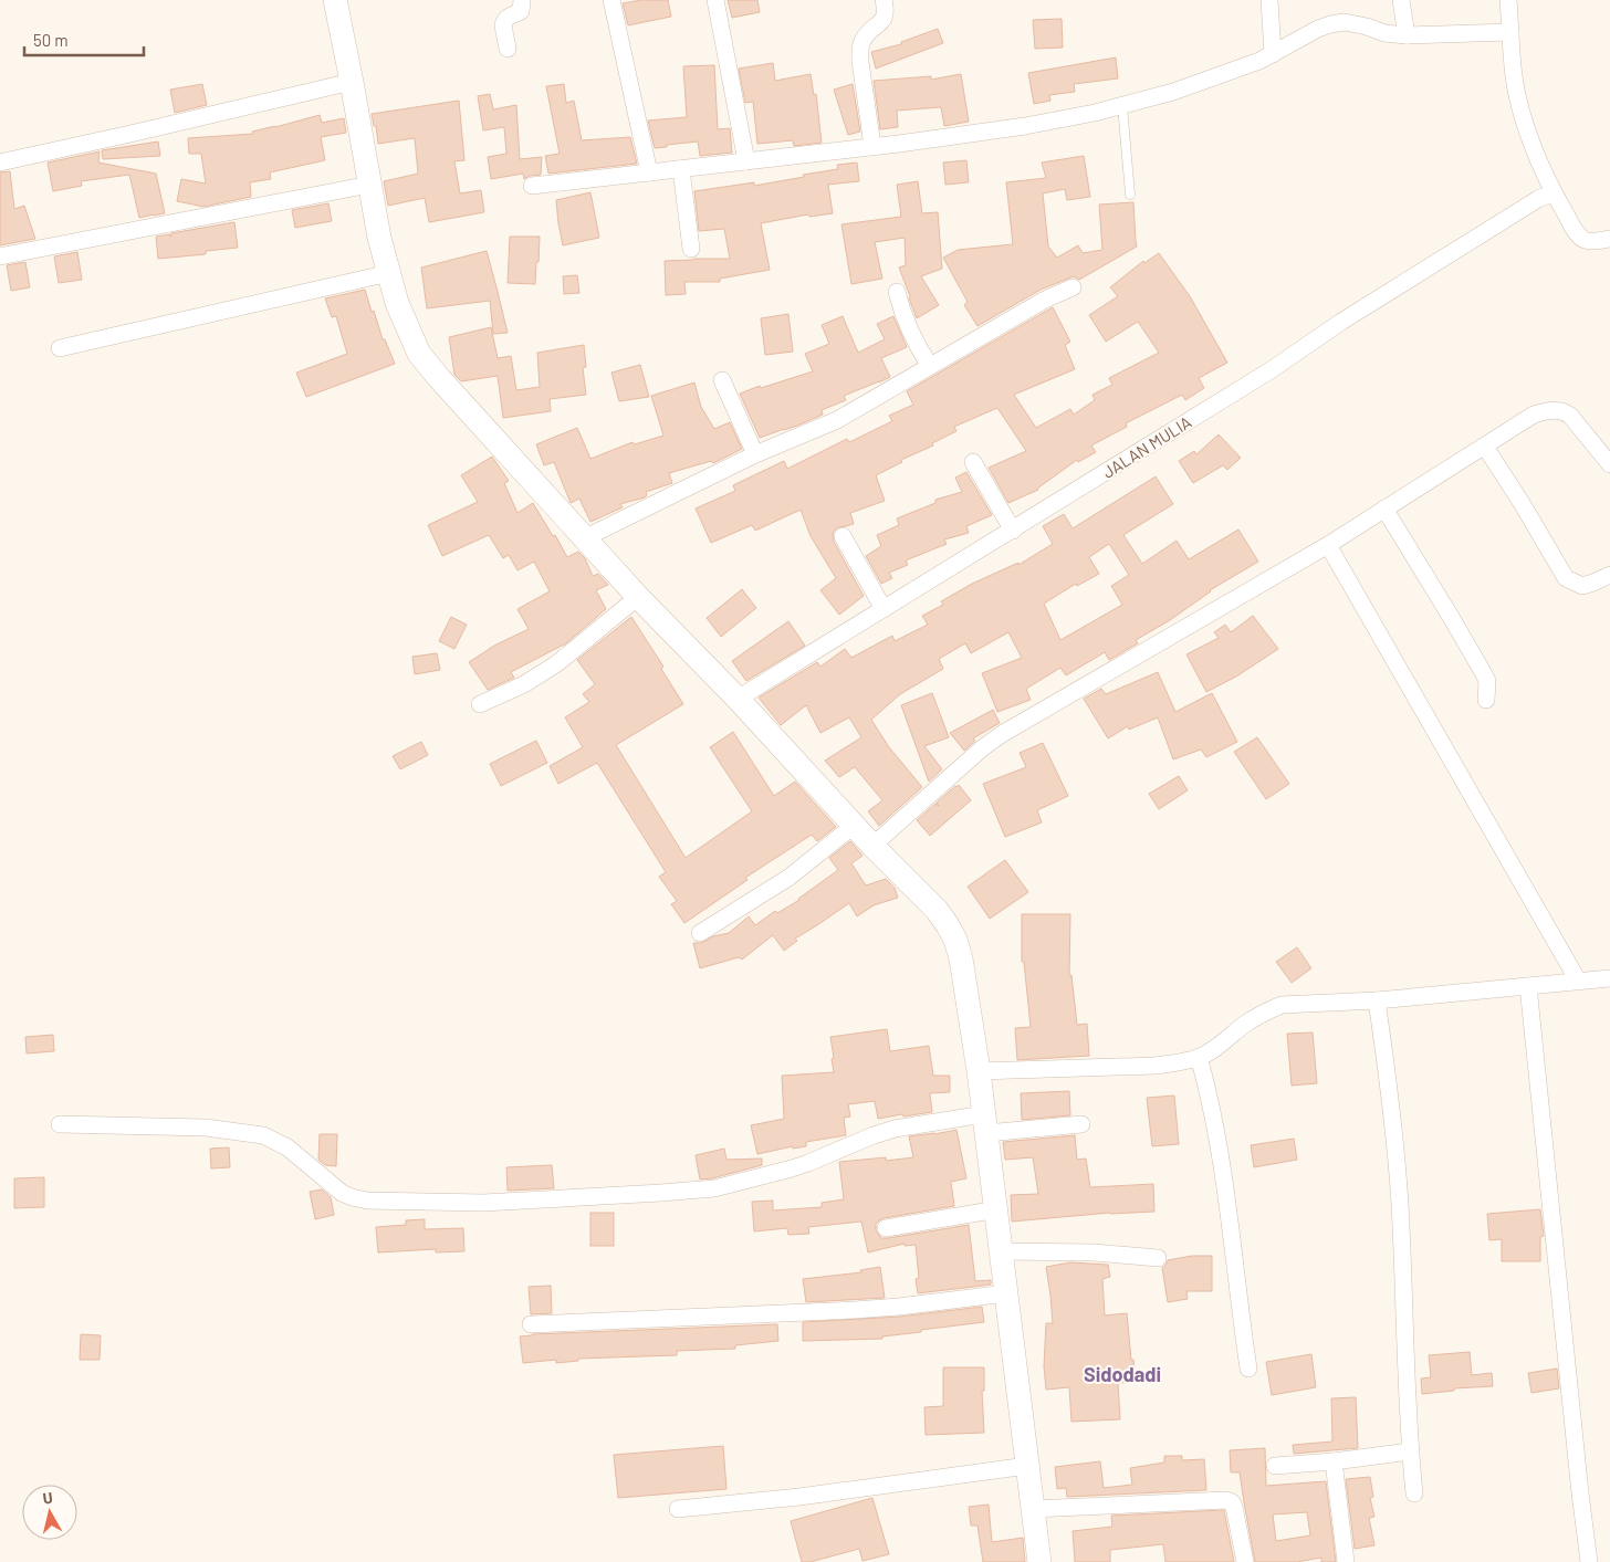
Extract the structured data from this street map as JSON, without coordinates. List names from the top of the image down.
{
  "streets": {
    "street": ["JALAN MULIA"]
  },
  "districts": ["Sidodadi"],
  "scale_bar": "50 m",
  "north": "top"
}
